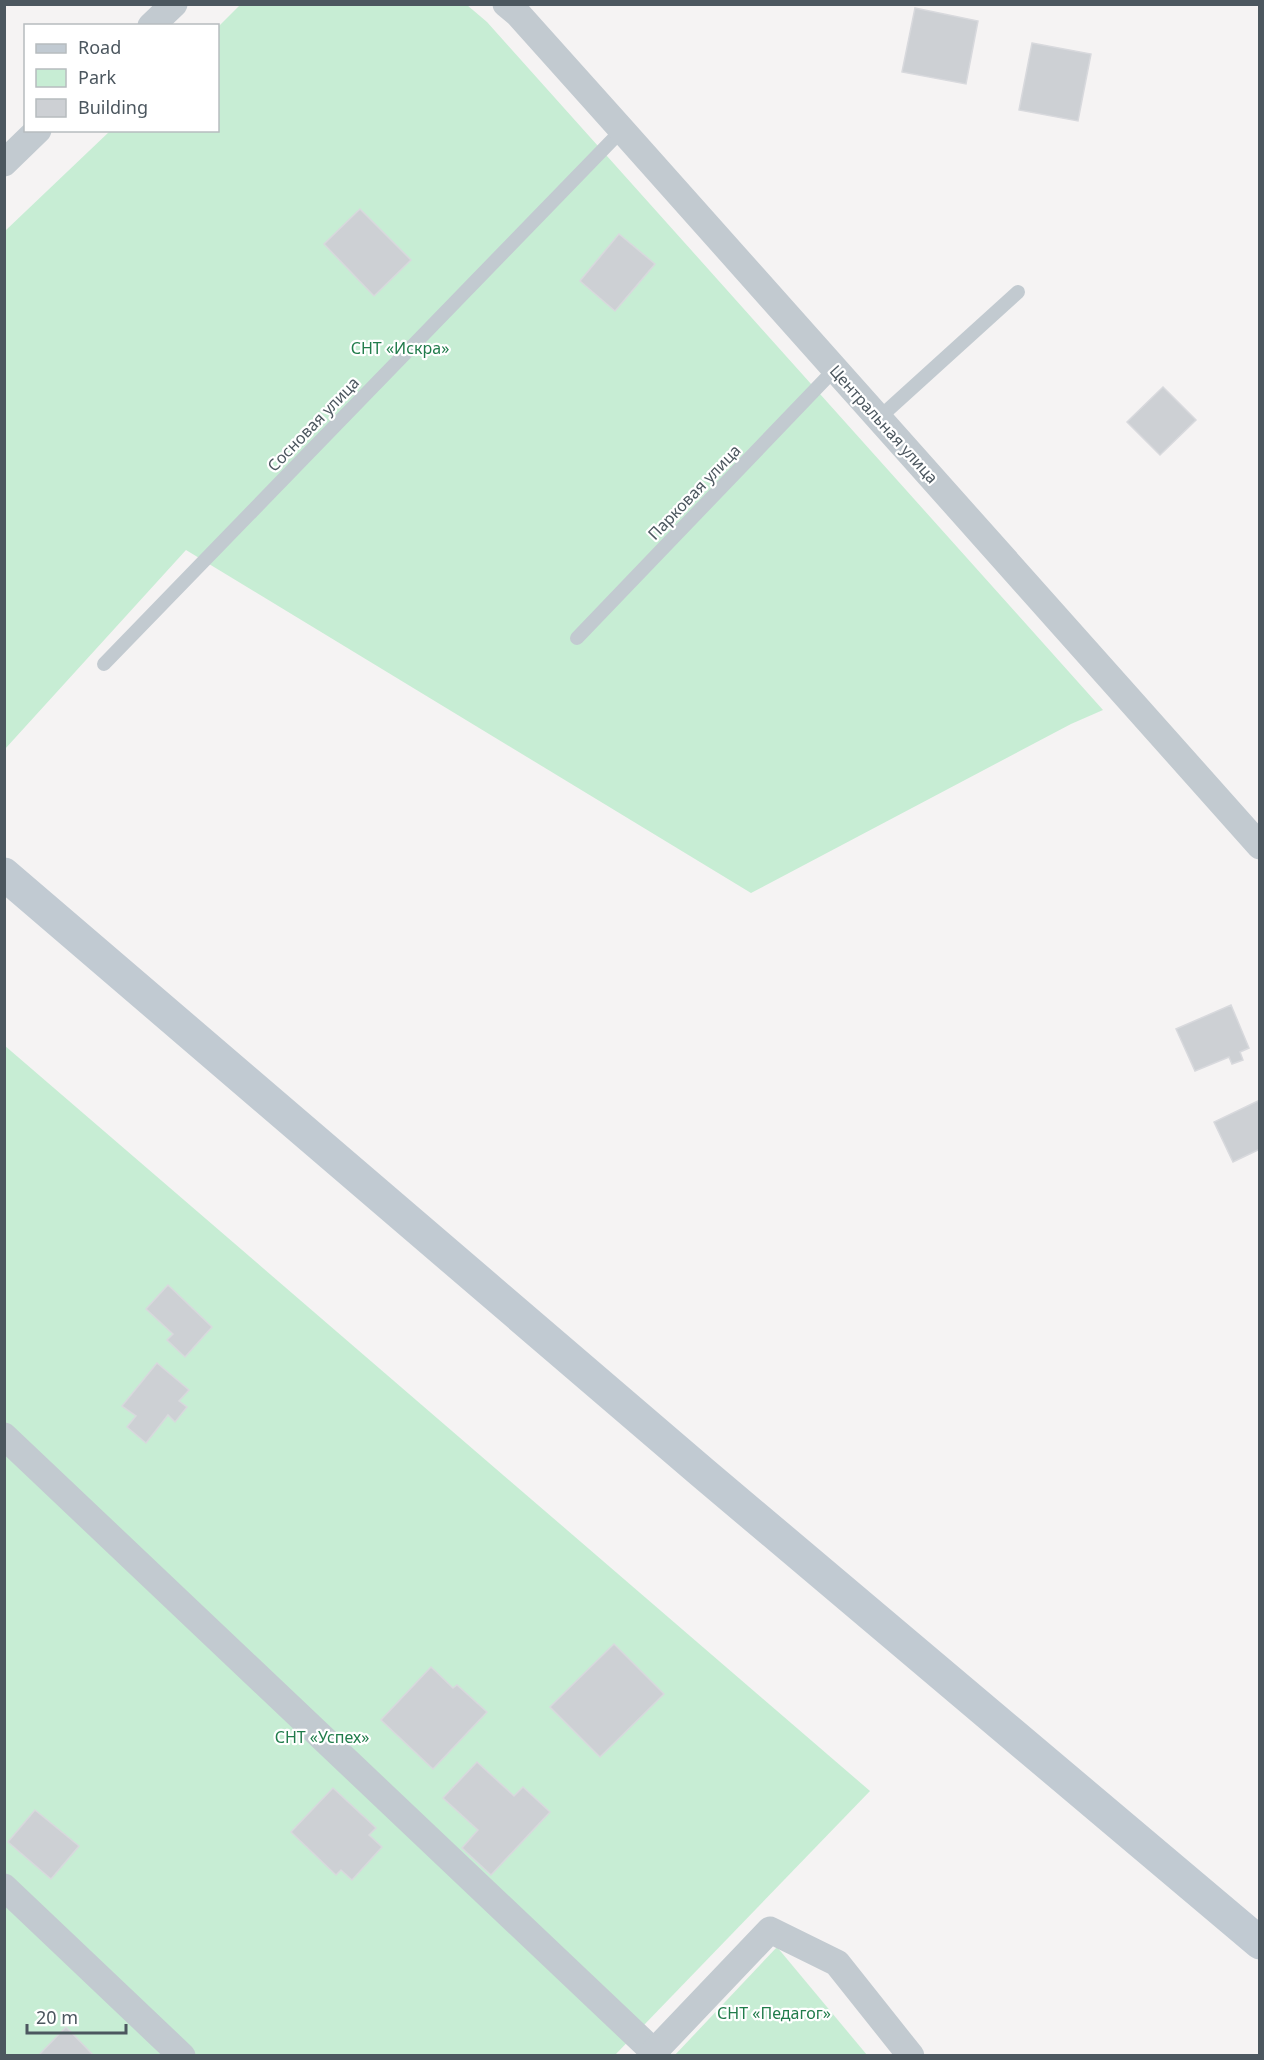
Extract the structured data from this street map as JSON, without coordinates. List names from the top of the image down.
{
  "streets": {
    "street": ["Центральная улица"],
    "lane": ["Сосновая улица", "Парковая улица"]
  },
  "crossings": [
    ["Сосновая улица", "Центральная улица"],
    ["Центральная улица", "Парковая улица"]
  ],
  "parks": ["СНТ «Искра»", "СНТ «Успех»", "СНТ «Педагог»"],
  "legend": ["Road", "Park", "Building"],
  "scale_bar": "20 m"
}
